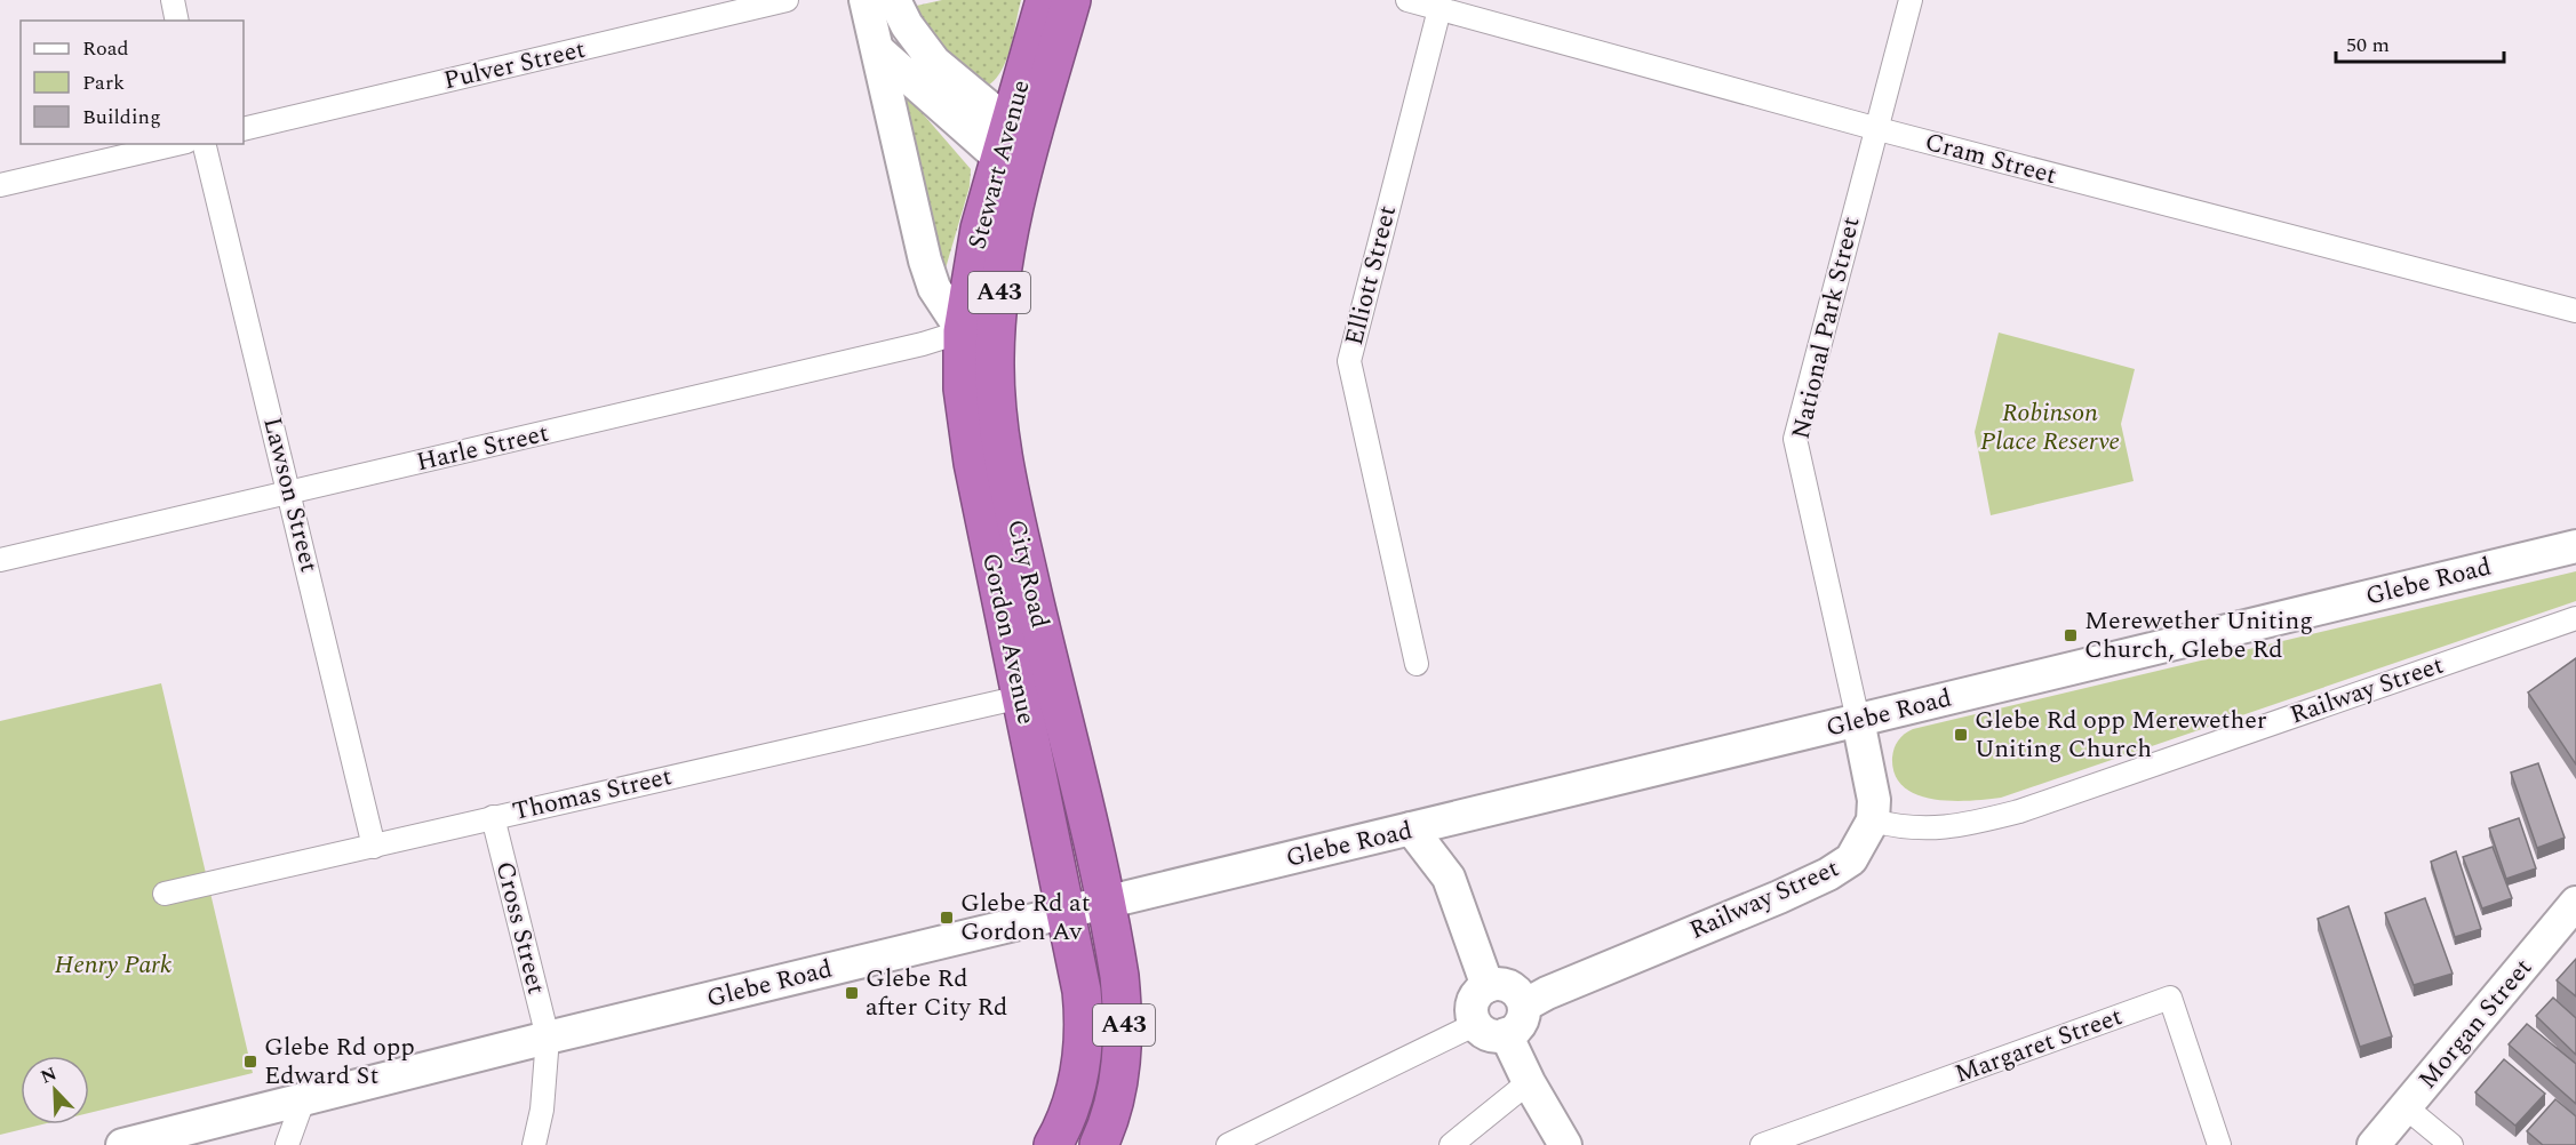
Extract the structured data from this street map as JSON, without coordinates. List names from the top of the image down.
{
  "streets": {
    "highway": [
      "Stewart Avenue",
      "A43",
      "City Road",
      "Gordon Avenue"
    ],
    "main road": [
      "National Park Street",
      "Glebe Road",
      "Railway Street",
      "Morgan Street"
    ],
    "street": [
      "Pulver Street",
      "Cram Street",
      "Elliott Street",
      "Harle Street",
      "Lawson Street",
      "Thomas Street",
      "Cross Street",
      "Margaret Street"
    ]
  },
  "crossings": [
    ["Cram Street", "Elliott Street"],
    ["Cram Street", "National Park Street"],
    ["Stewart Avenue", "Harle Street"],
    ["Stewart Avenue", "City Road"],
    ["Stewart Avenue", "Gordon Avenue"],
    ["A43", "Glebe Road"],
    ["A43", "Gordon Avenue"],
    ["National Park Street", "Glebe Road"],
    ["National Park Street", "Railway Street"],
    ["Harle Street", "Lawson Street"],
    ["Harle Street", "Gordon Avenue"],
    ["Lawson Street", "Thomas Street"],
    ["City Road", "Glebe Road"],
    ["Glebe Road", "Gordon Avenue"],
    ["Glebe Road", "Cross Street"],
    ["Gordon Avenue", "Thomas Street"],
    ["Thomas Street", "Cross Street"]
  ],
  "parks": ["Robinson Place Reserve", "Henry Park"],
  "places": {
    "transit": [
      "Merewether Uniting Church, Glebe Rd",
      "Glebe Rd opp Merewether Uniting Church",
      "Glebe Rd at Gordon Av",
      "Glebe Rd after City Rd",
      "Glebe Rd opp Edward St"
    ]
  },
  "legend": ["Road", "Park", "Building"],
  "scale_bar": "50 m",
  "north": "top left"
}
